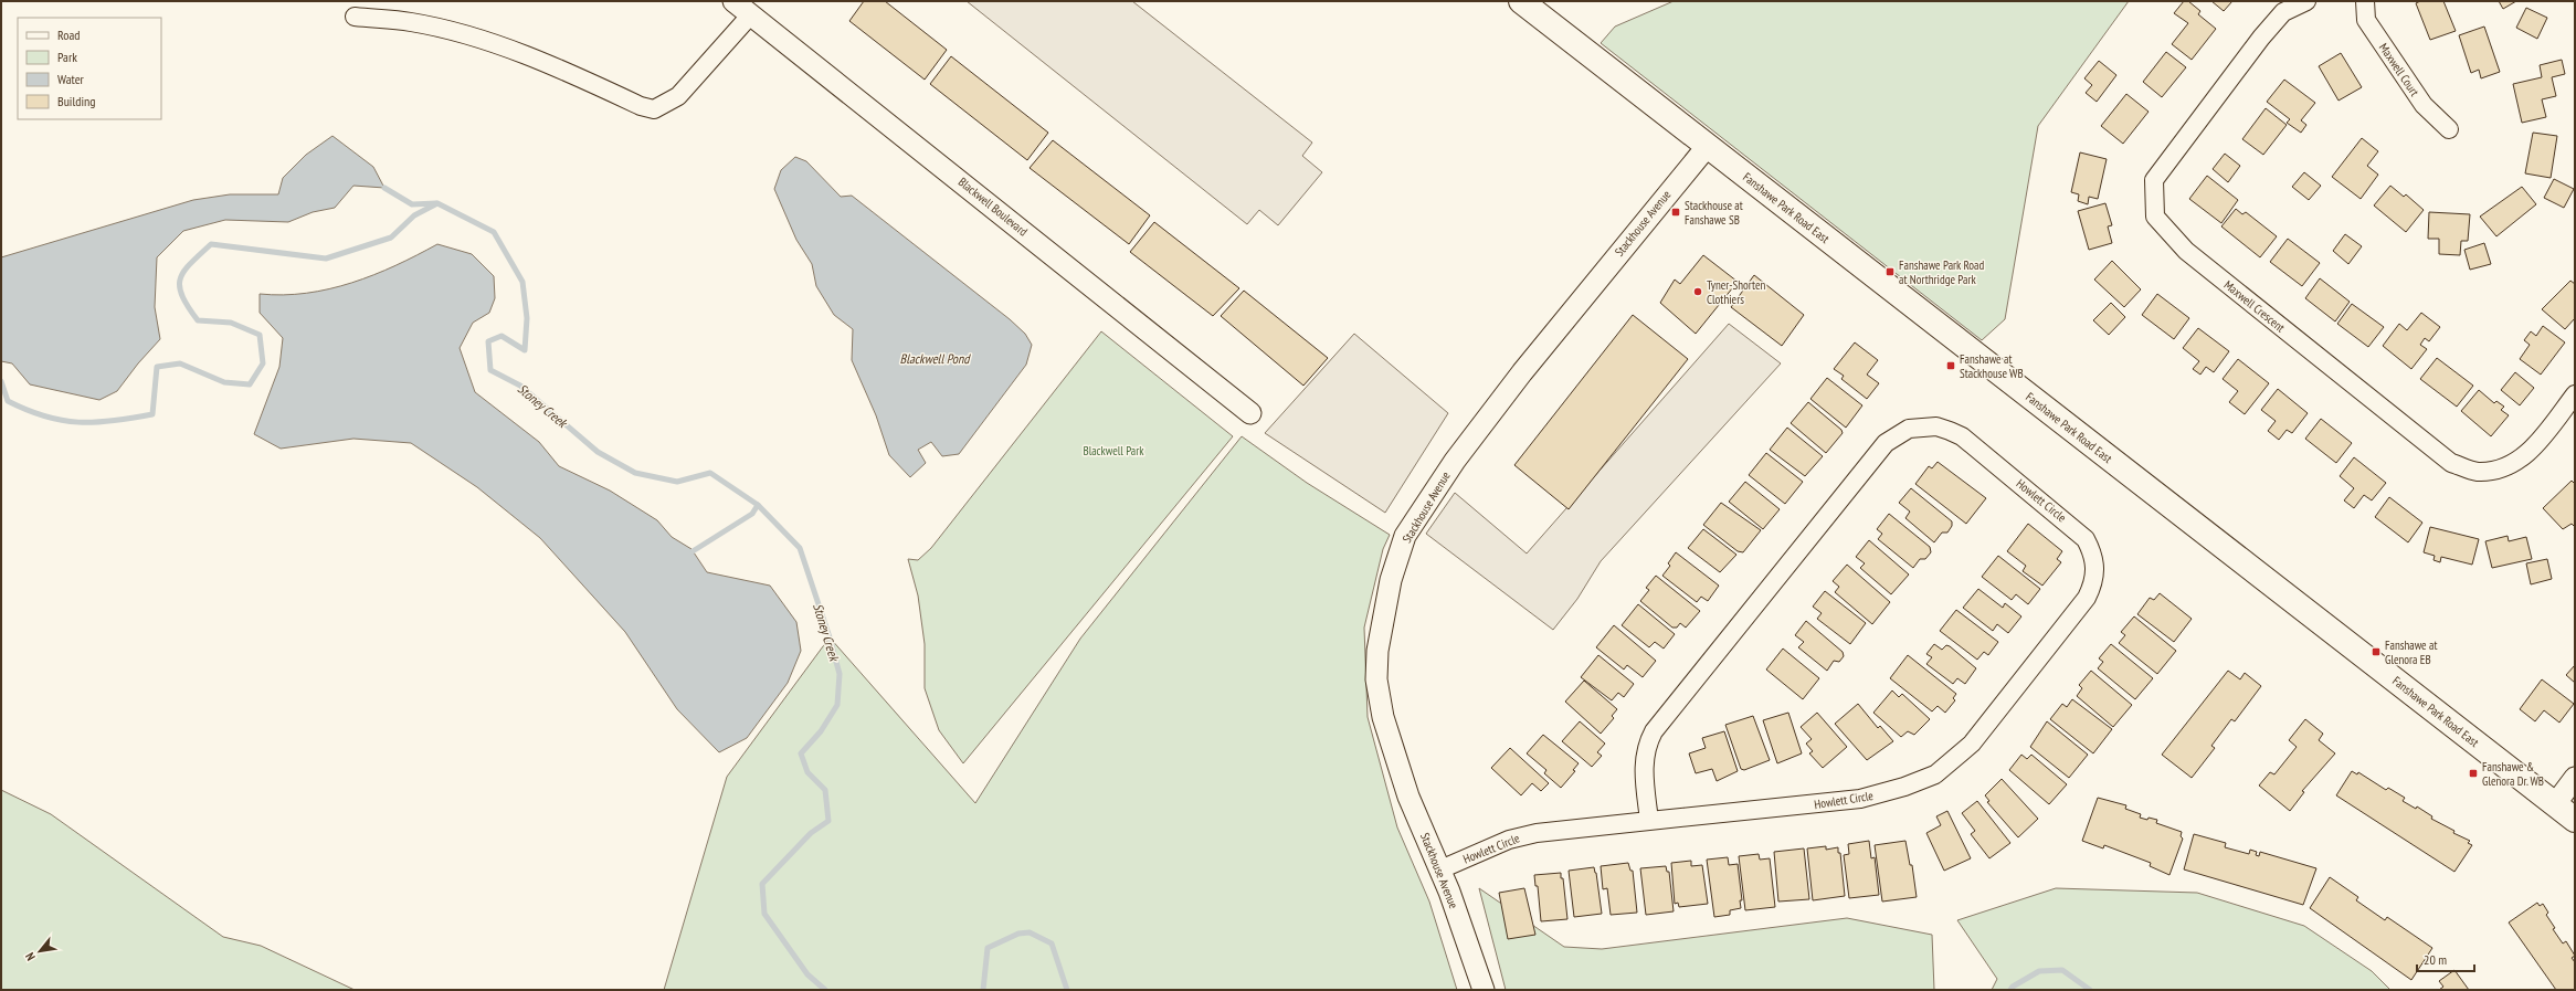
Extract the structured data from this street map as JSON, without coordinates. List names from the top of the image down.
{
  "streets": {
    "main road": ["Fanshawe Park Road East"],
    "street": [
      "Maxwell Court",
      "Blackwell Boulevard",
      "Stackhouse Avenue",
      "Maxwell Crescent",
      "Howlett Circle"
    ]
  },
  "crossings": [
    ["Fanshawe Park Road East", "Stackhouse Avenue"],
    ["Stackhouse Avenue", "Howlett Circle"]
  ],
  "water": ["Blackwell Pond", "Stoney Creek"],
  "parks": ["Blackwell Park"],
  "places": {
    "transit": [
      "Stackhouse at Fanshawe SB",
      "Fanshawe Park Road at Northridge Park",
      "Fanshawe at Stackhouse WB",
      "Fanshawe at Glenora EB",
      "Fanshawe & Glenora Dr. WB"
    ],
    "other": ["Tyner-Shorten Clothiers"]
  },
  "legend": [
    "Road",
    "Park",
    "Water",
    "Building"
  ],
  "scale_bar": "20 m",
  "north": "bottom left"
}
